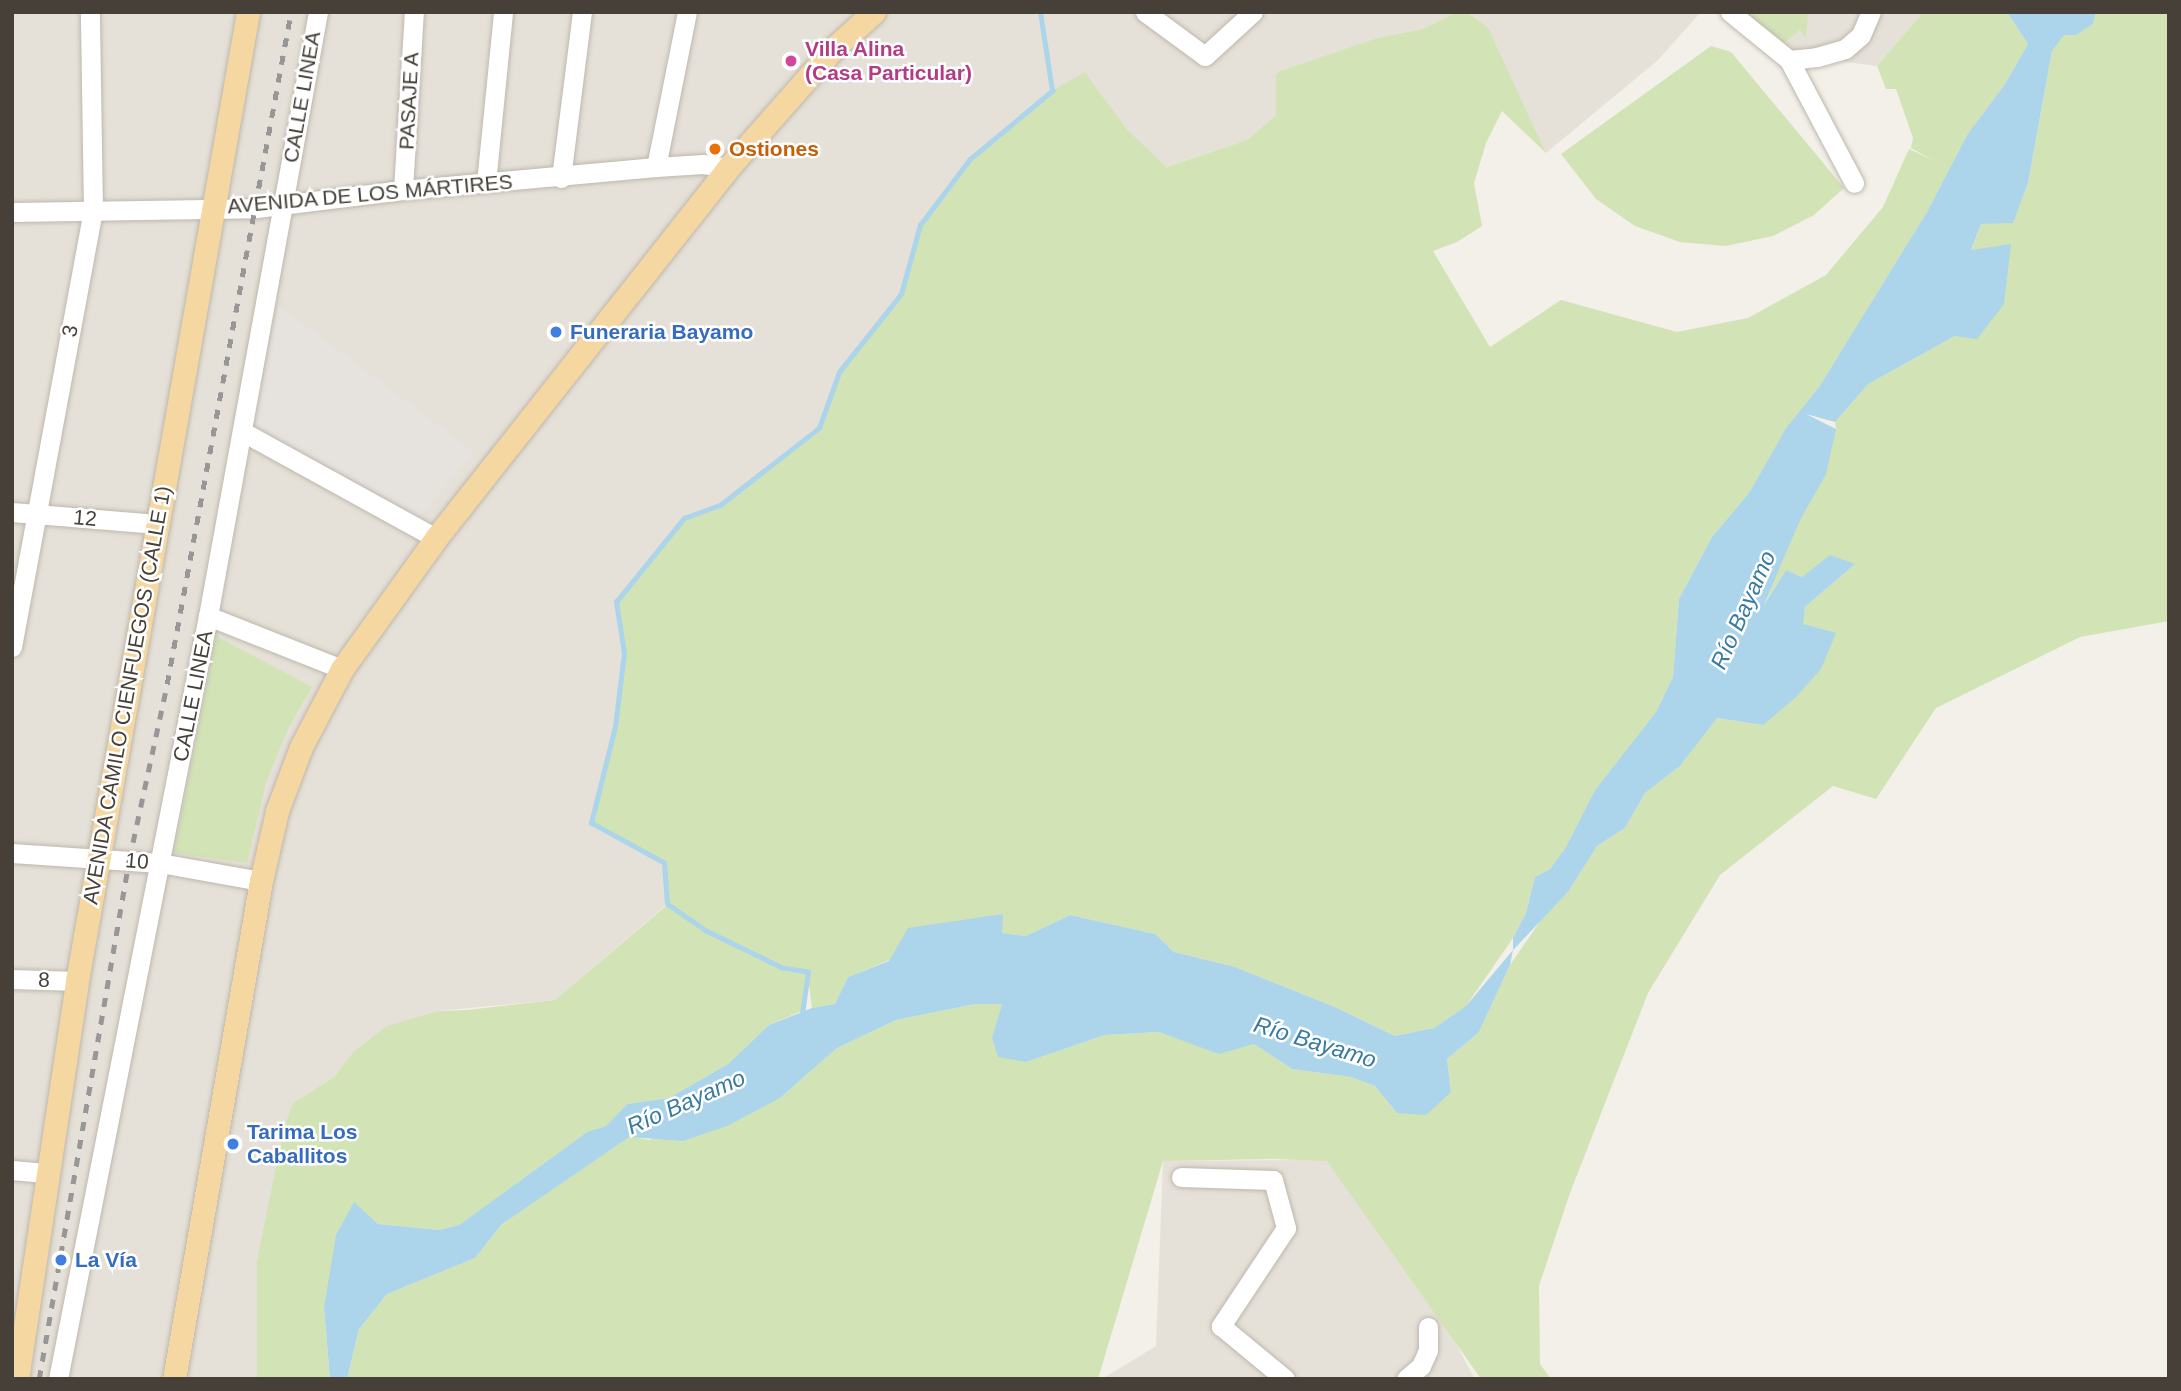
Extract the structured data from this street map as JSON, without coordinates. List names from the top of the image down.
{
  "streets": {
    "main road": ["AVENIDA CAMILO CIENFUEGOS (CALLE 1)"],
    "street": [
      "CALLE LINEA",
      "PASAJE A",
      "AVENIDA DE LOS MÁRTIRES",
      "3",
      "12",
      "10",
      "8"
    ]
  },
  "crossings": [
    ["CALLE LINEA", "AVENIDA DE LOS MÁRTIRES"],
    ["CALLE LINEA", "10"],
    ["PASAJE A", "AVENIDA DE LOS MÁRTIRES"],
    ["AVENIDA DE LOS MÁRTIRES", "3"],
    ["AVENIDA DE LOS MÁRTIRES", "AVENIDA CAMILO CIENFUEGOS (CALLE 1)"],
    ["3", "12"],
    ["12", "AVENIDA CAMILO CIENFUEGOS (CALLE 1)"],
    ["AVENIDA CAMILO CIENFUEGOS (CALLE 1)", "10"],
    ["AVENIDA CAMILO CIENFUEGOS (CALLE 1)", "8"]
  ],
  "water": ["Río Bayamo"],
  "places": [
    "Villa Alina (Casa Particular)",
    "Ostiones",
    "Funeraria Bayamo",
    "Tarima Los Caballitos",
    "La Vía"
  ]
}
